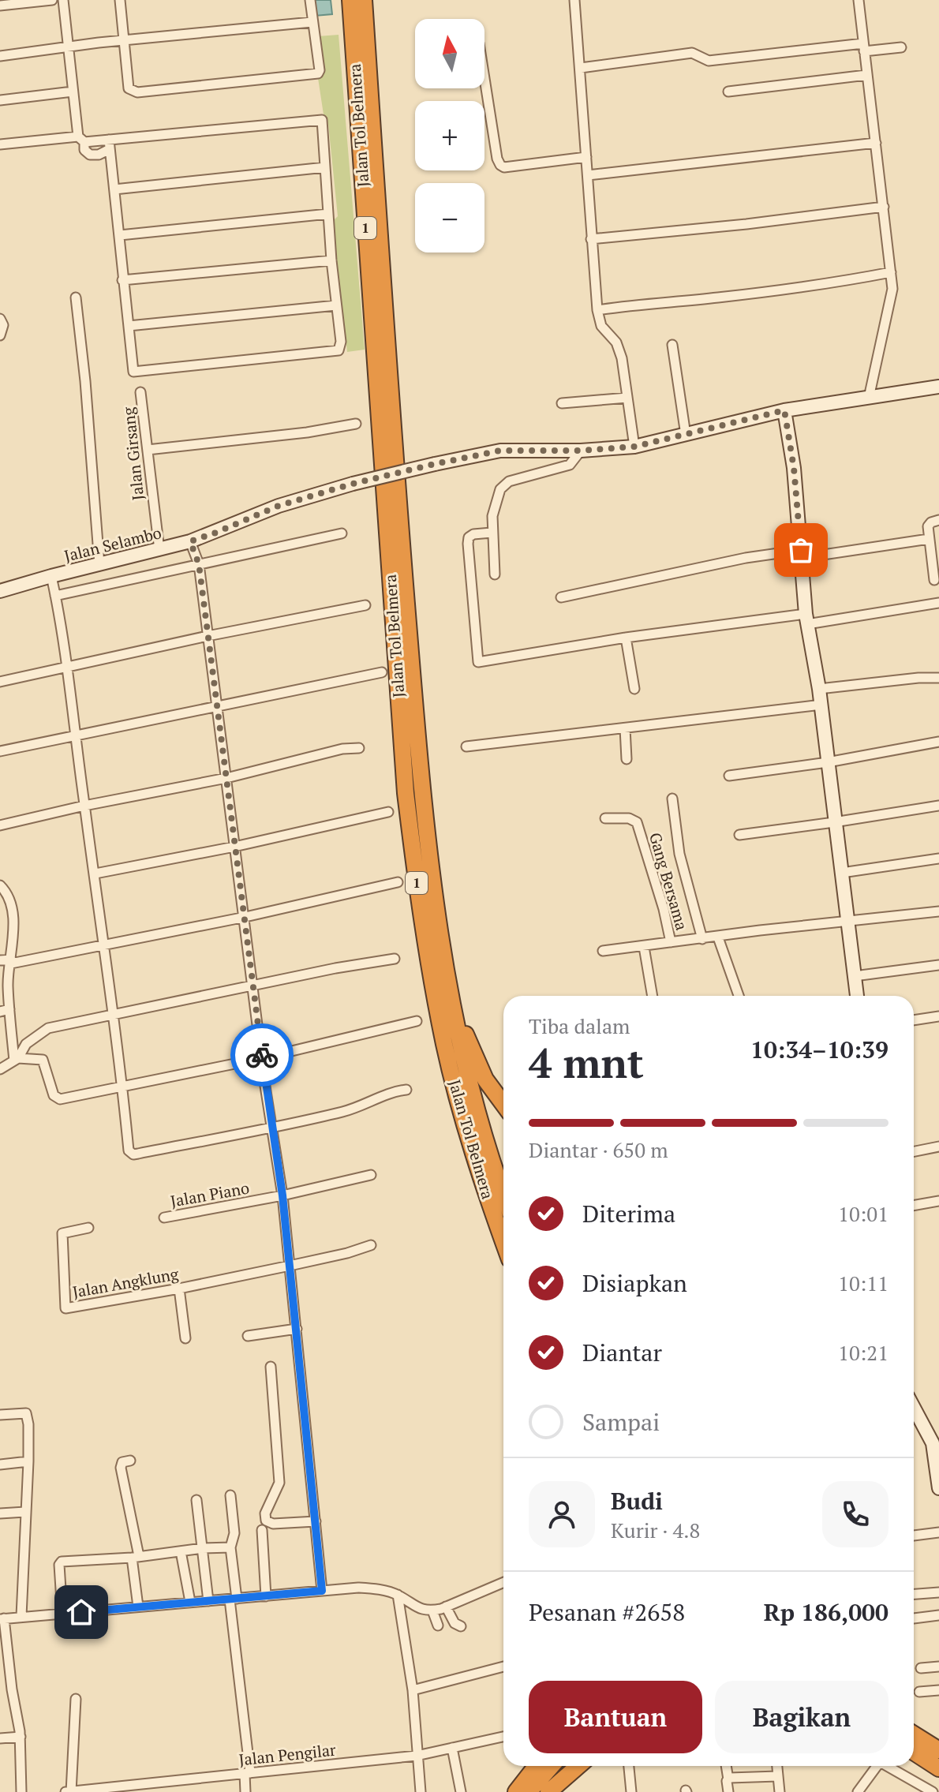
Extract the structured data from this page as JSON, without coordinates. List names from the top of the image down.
{
  "streets": {
    "highway": ["Jalan Tol Belmera", "1"],
    "street": [
      "Jalan Girsang",
      "Jalan Selambo",
      "Gang Bersama",
      "Jalan Piano",
      "Jalan Angklung",
      "Jalan Pengilar"
    ]
  },
  "crossings": [
    ["Jalan Girsang", "Jalan Selambo"]
  ],
  "north": "top",
  "page": {
    "map_buttons": ["+", "−"],
    "heading": ["4 mnt", "Tiba dalam", "10:34–10:39"],
    "panel": [
      "Budi",
      "Kurir · 4.8",
      "Pesanan #2658",
      "Rp 186,000"
    ],
    "bar": "Diantar · 650 m",
    "list": [
      ["Diterima", "10:01"],
      ["Disiapkan", "10:11"],
      ["Diantar", "10:21"],
      "Sampai"
    ],
    "buttons": ["Bantuan", "Bagikan"]
  }
}
